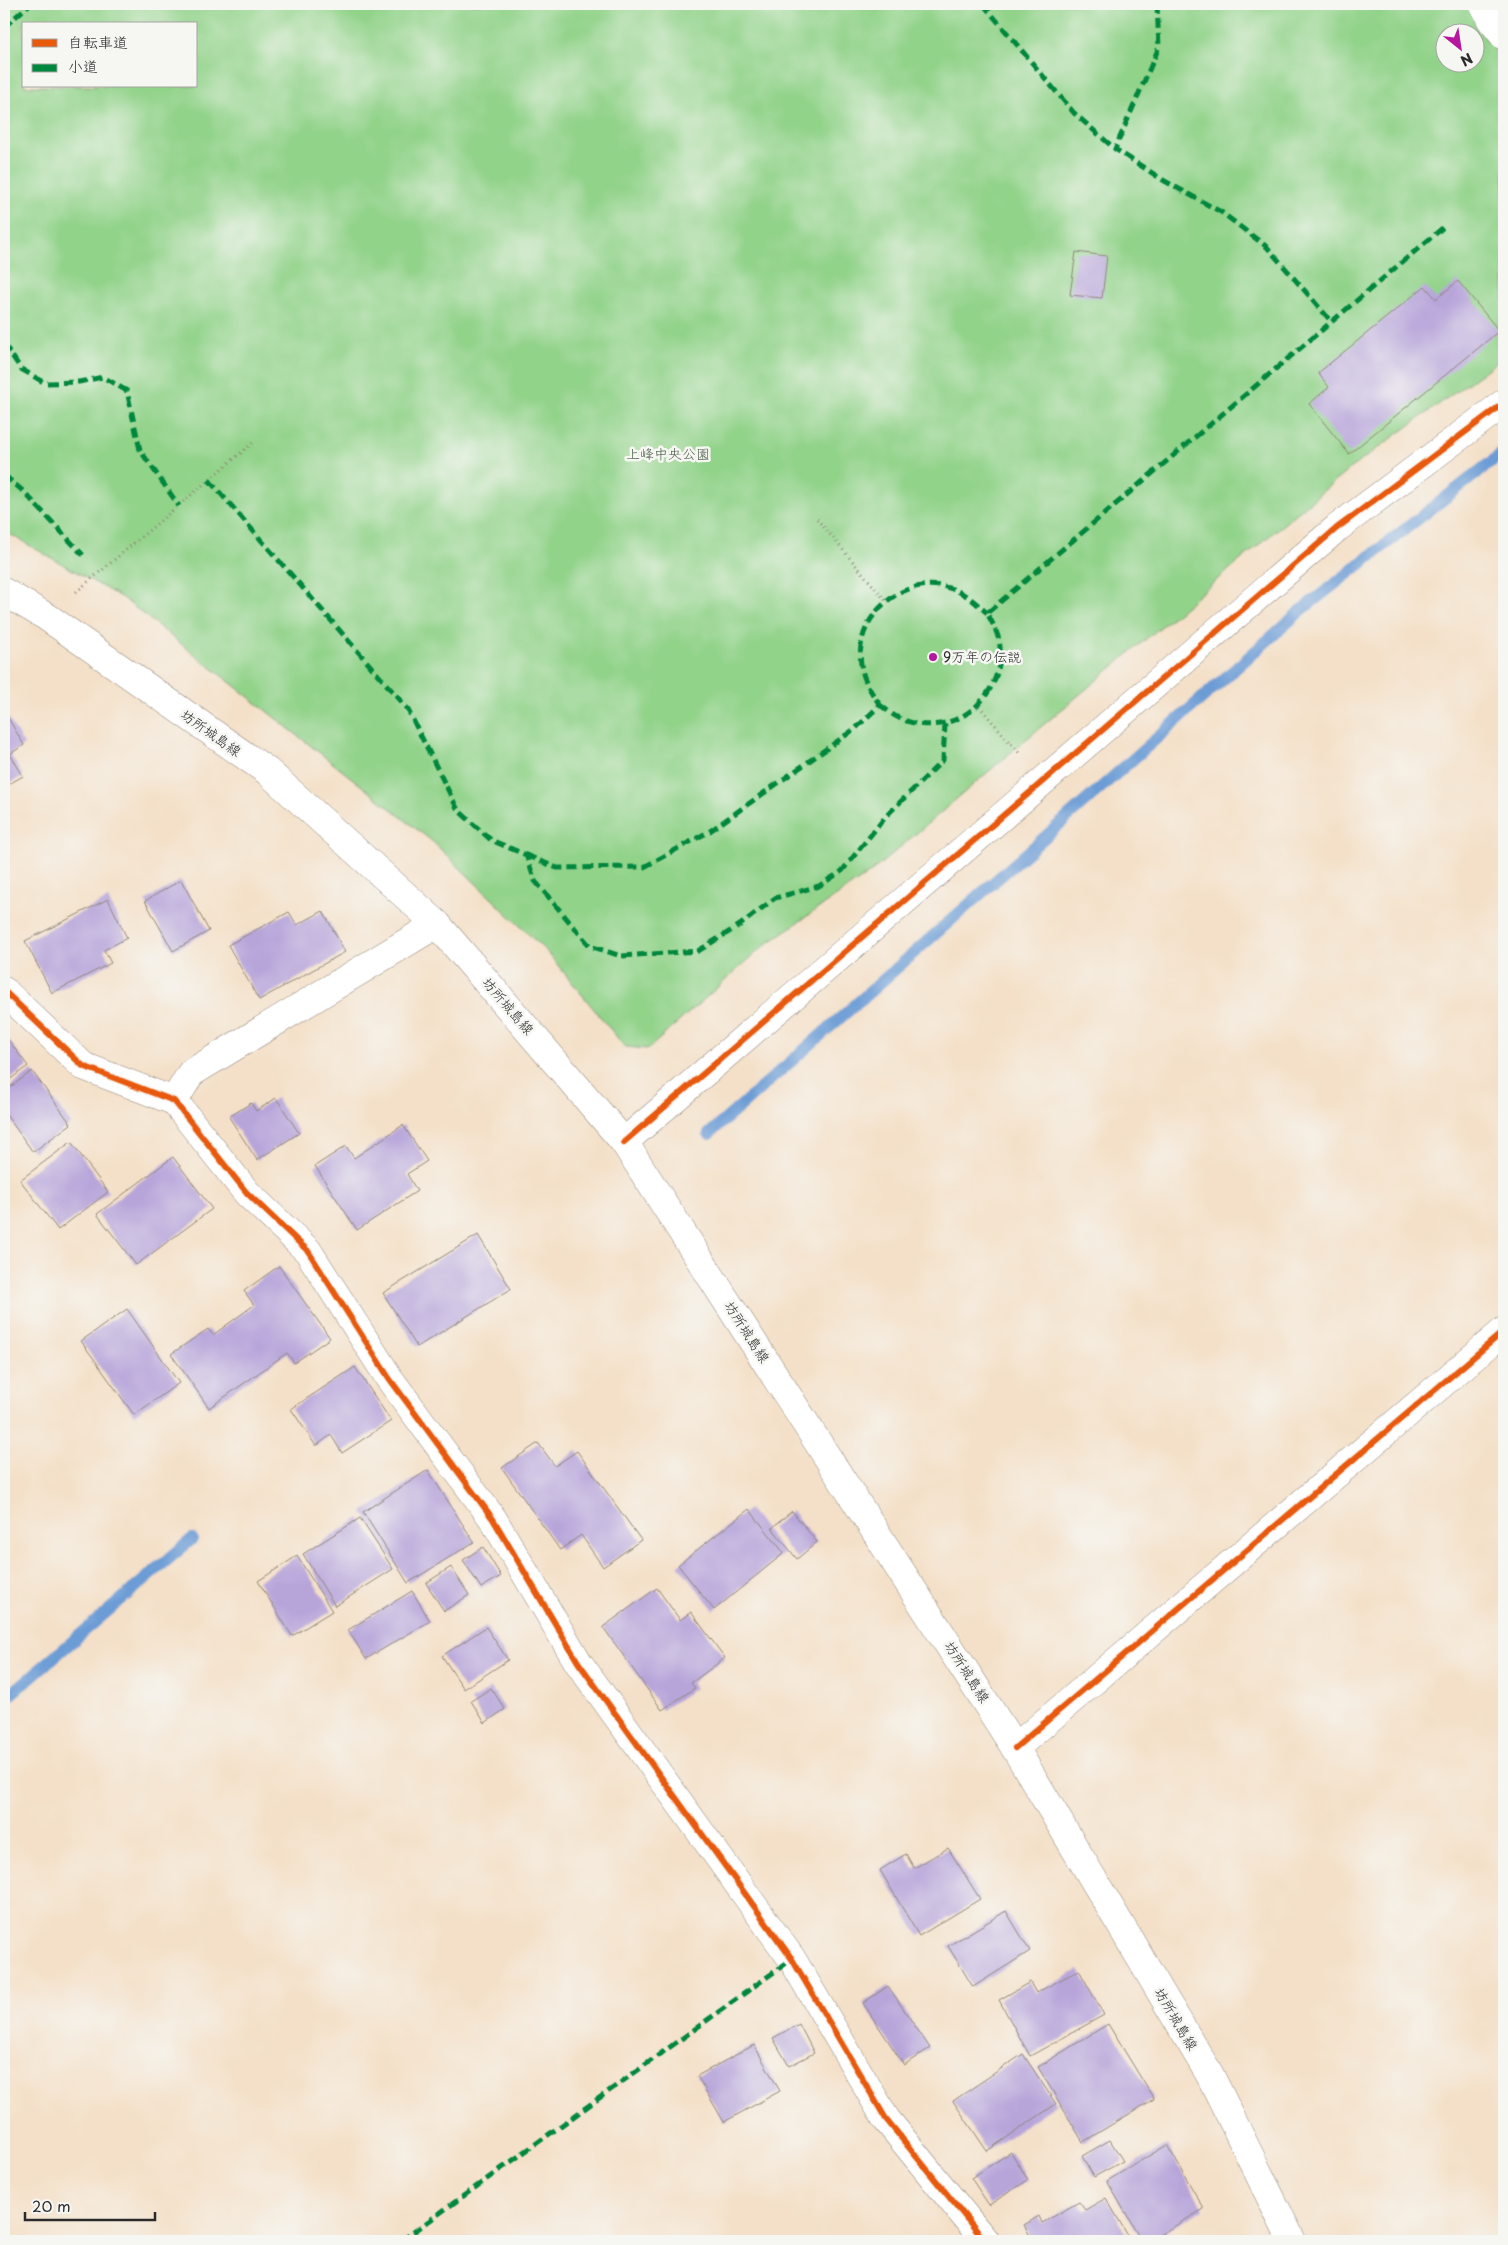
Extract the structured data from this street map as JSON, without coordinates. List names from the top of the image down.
{
  "streets": {
    "street": ["坊所城島線"]
  },
  "parks": ["上峰中央公園"],
  "places": ["9万年の伝説"],
  "legend": ["自転車道", "小道"],
  "scale_bar": "20 m",
  "north": "bottom right"
}
